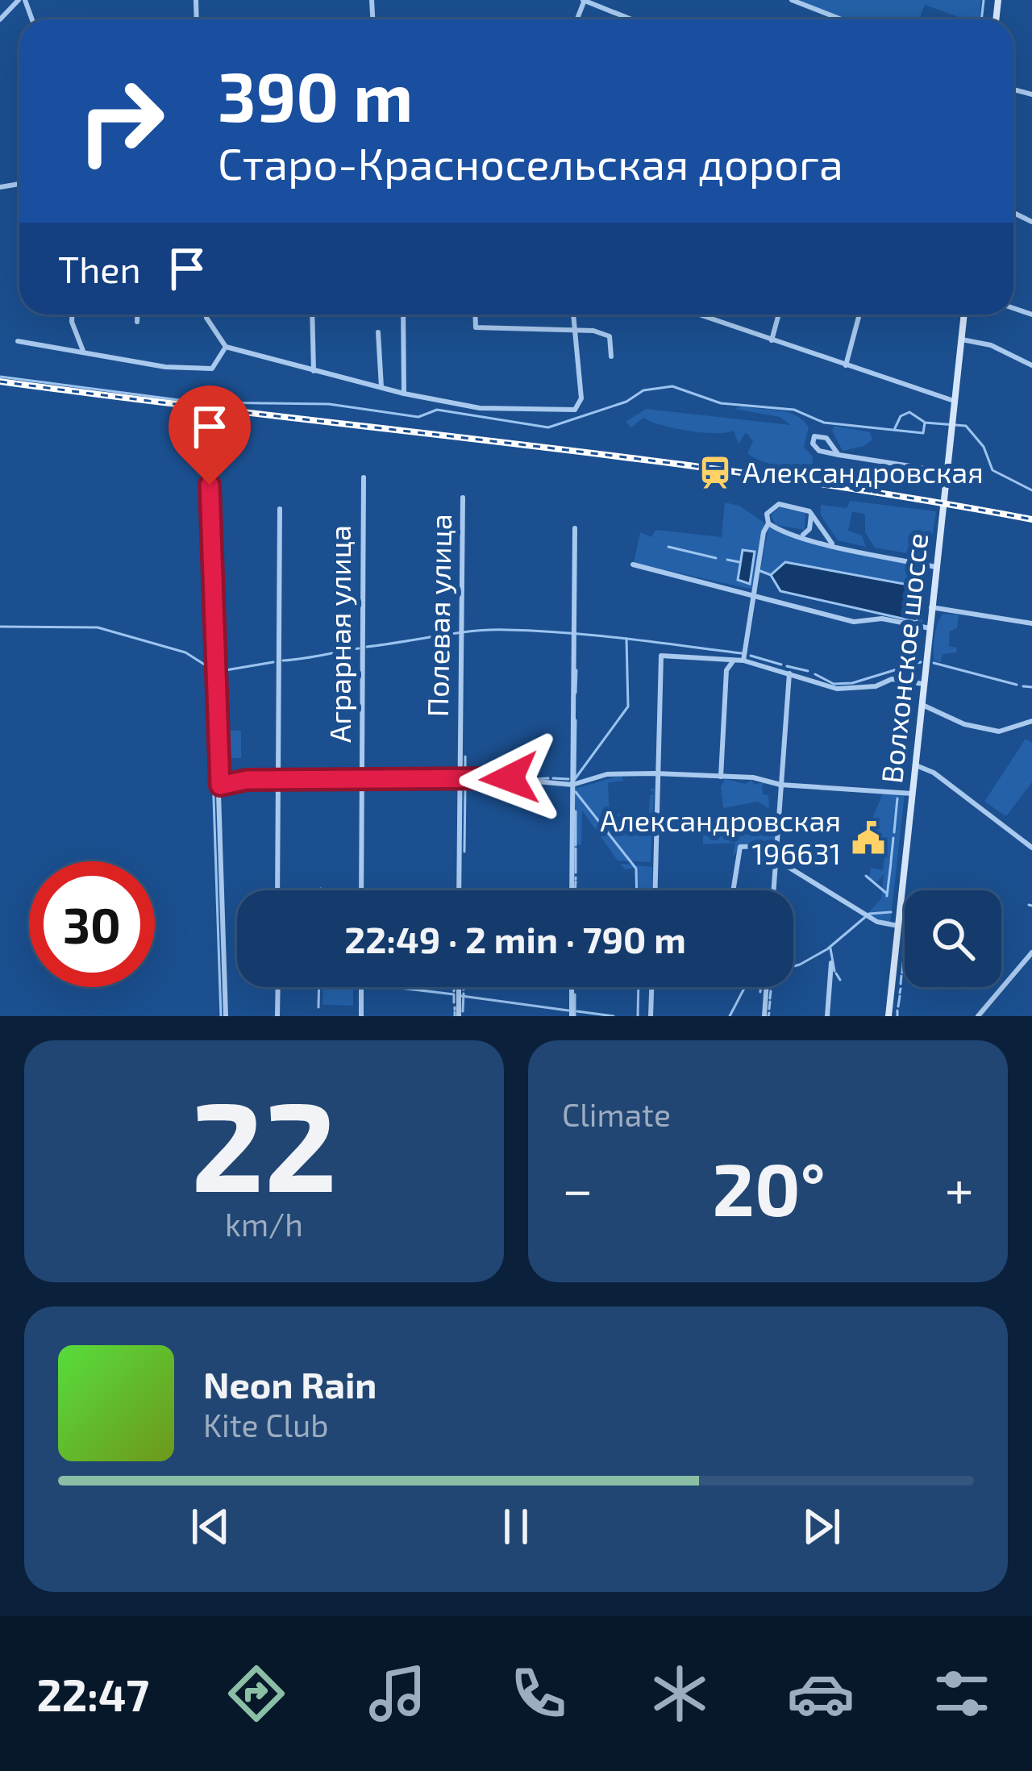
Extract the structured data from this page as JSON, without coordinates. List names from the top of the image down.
{
  "streets": {
    "main road": ["Волхонское шоссе"],
    "street": ["Полевая улица", "Аграрная улица"]
  },
  "places": {
    "station": ["Александровская"],
    "public building": ["Александровская 196631"]
  },
  "page": {
    "turn": ["390 m", "Старо-Красносельская дорога"],
    "then": "Then",
    "limit": "30",
    "trip": "22:49 · 2 min · 790 m",
    "tile": [
      ["22", "km/h"],
      "Climate"
    ],
    "heat": ["−", "20°", "+"],
    "song": ["Neon Rain", "Kite Club"],
    "tabs": "22:47"
  }
}
